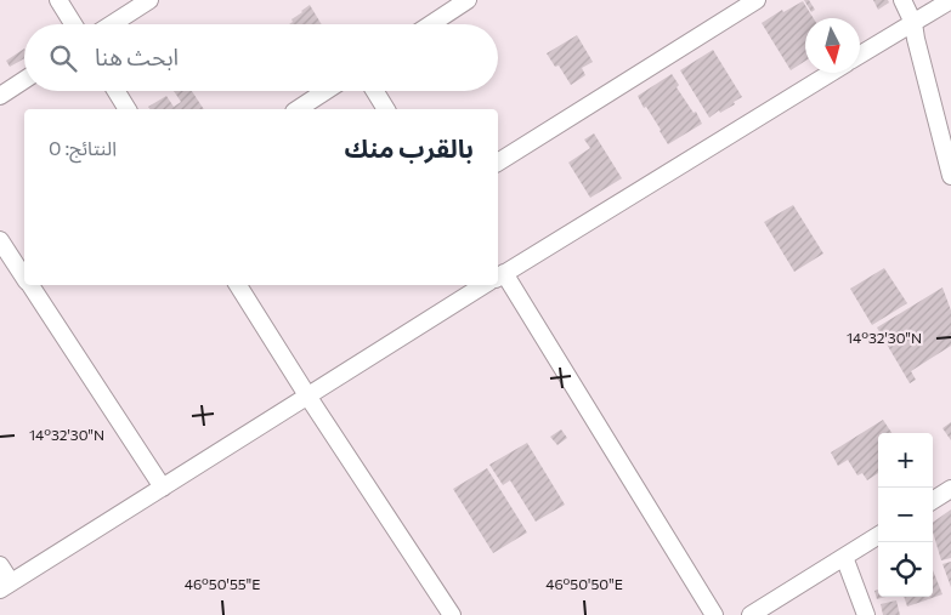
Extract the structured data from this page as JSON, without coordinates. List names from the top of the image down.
{
  "north": "bottom",
  "page": {
    "search": "ابحث هنا",
    "heading": ["بالقرب منك", "النتائج: 0"],
    "map_buttons": ["+", "−"]
  },
  "coordinates": ["14°32'30\"N", "46°50'55\"E", "46°50'50\"E"]
}
